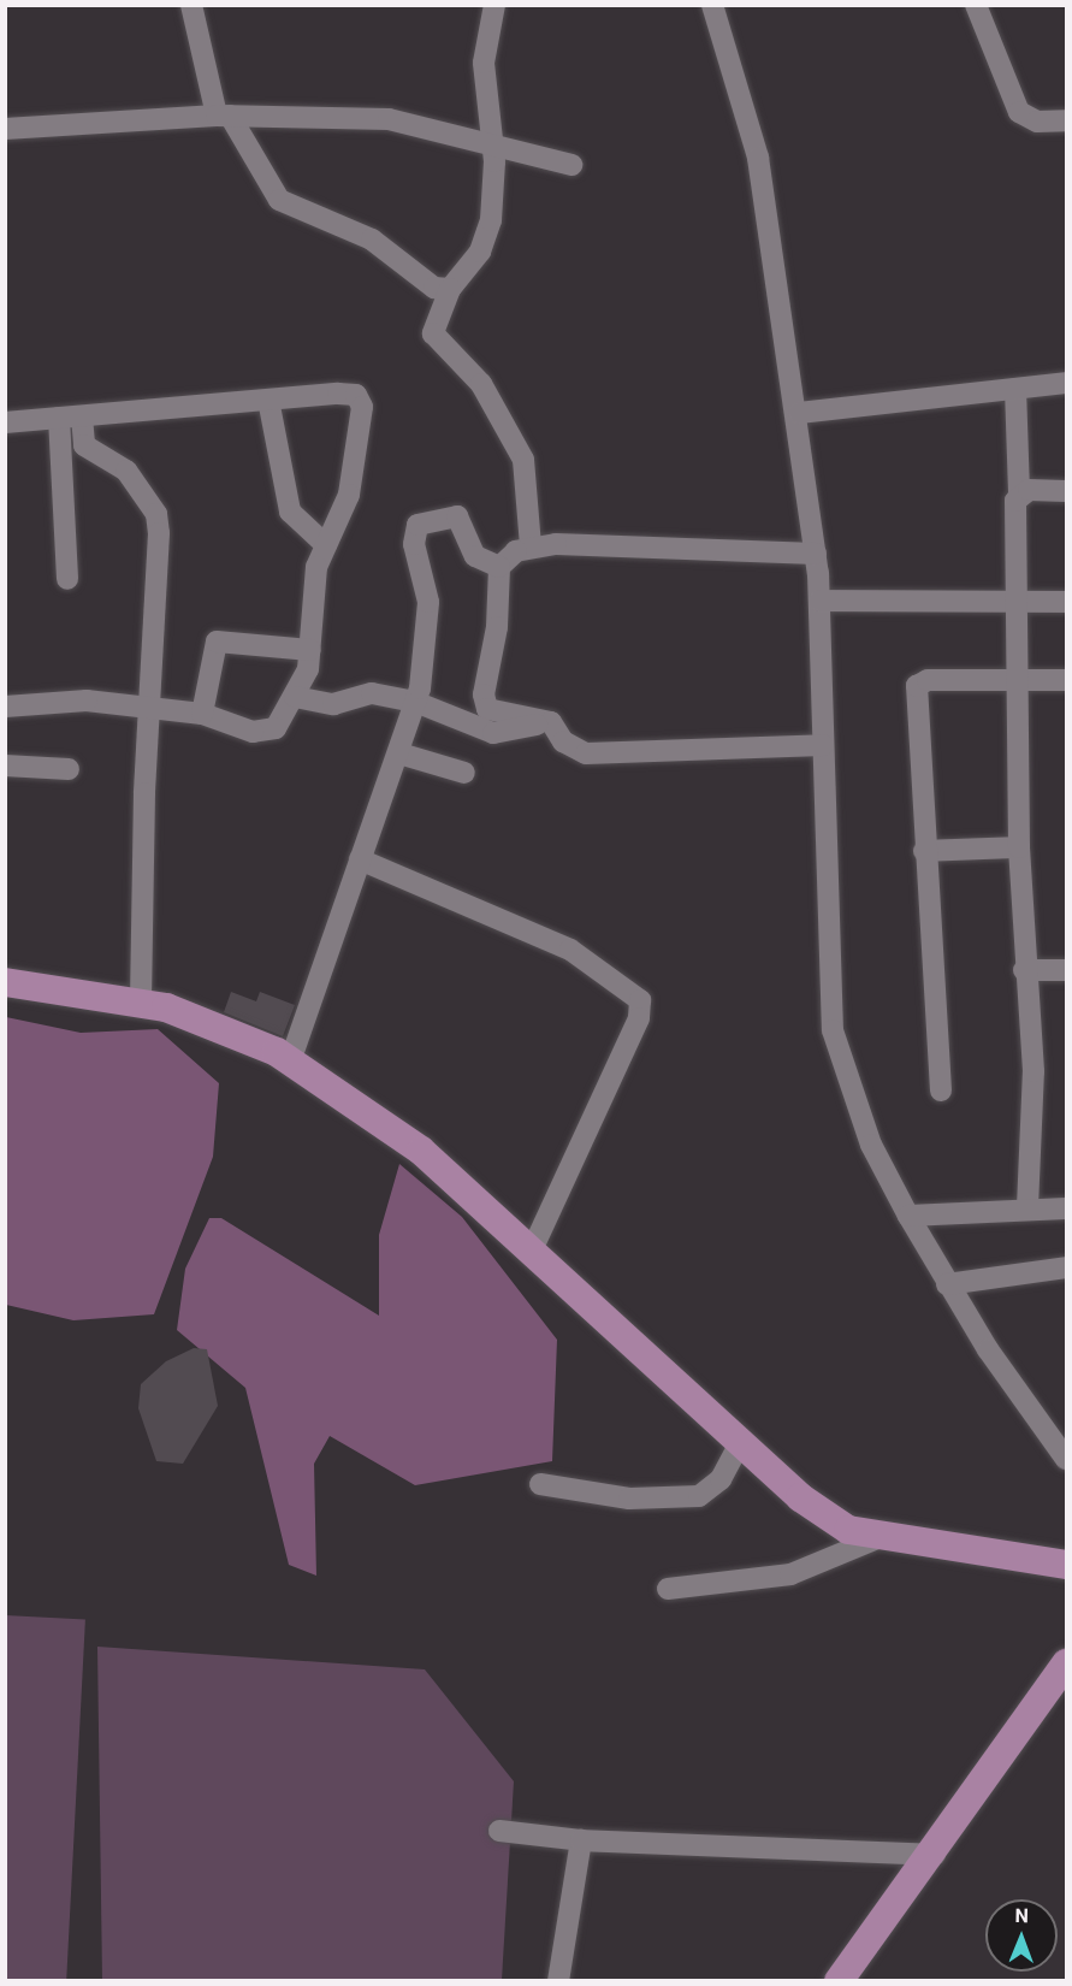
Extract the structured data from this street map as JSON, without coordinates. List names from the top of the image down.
{
  "north": "top"
}
